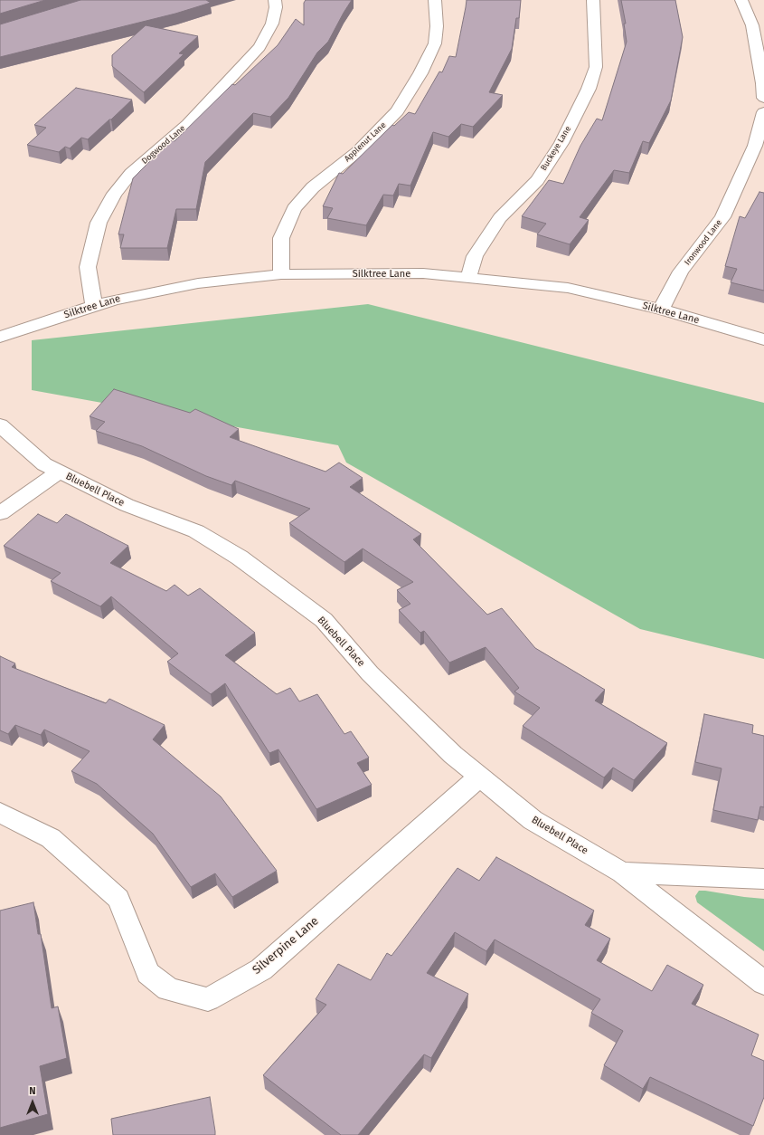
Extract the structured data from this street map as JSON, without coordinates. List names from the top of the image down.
{
  "streets": {
    "street": [
      "Applenut Lane",
      "Dogwood Lane",
      "Buckeye Lane",
      "Ironwood Lane",
      "Silktree Lane",
      "Bluebell Place",
      "Silverpine Lane"
    ]
  },
  "crossings": [
    ["Applenut Lane", "Silktree Lane"],
    ["Dogwood Lane", "Silktree Lane"],
    ["Buckeye Lane", "Silktree Lane"],
    ["Ironwood Lane", "Silktree Lane"],
    ["Bluebell Place", "Silverpine Lane"]
  ],
  "north": "top"
}
